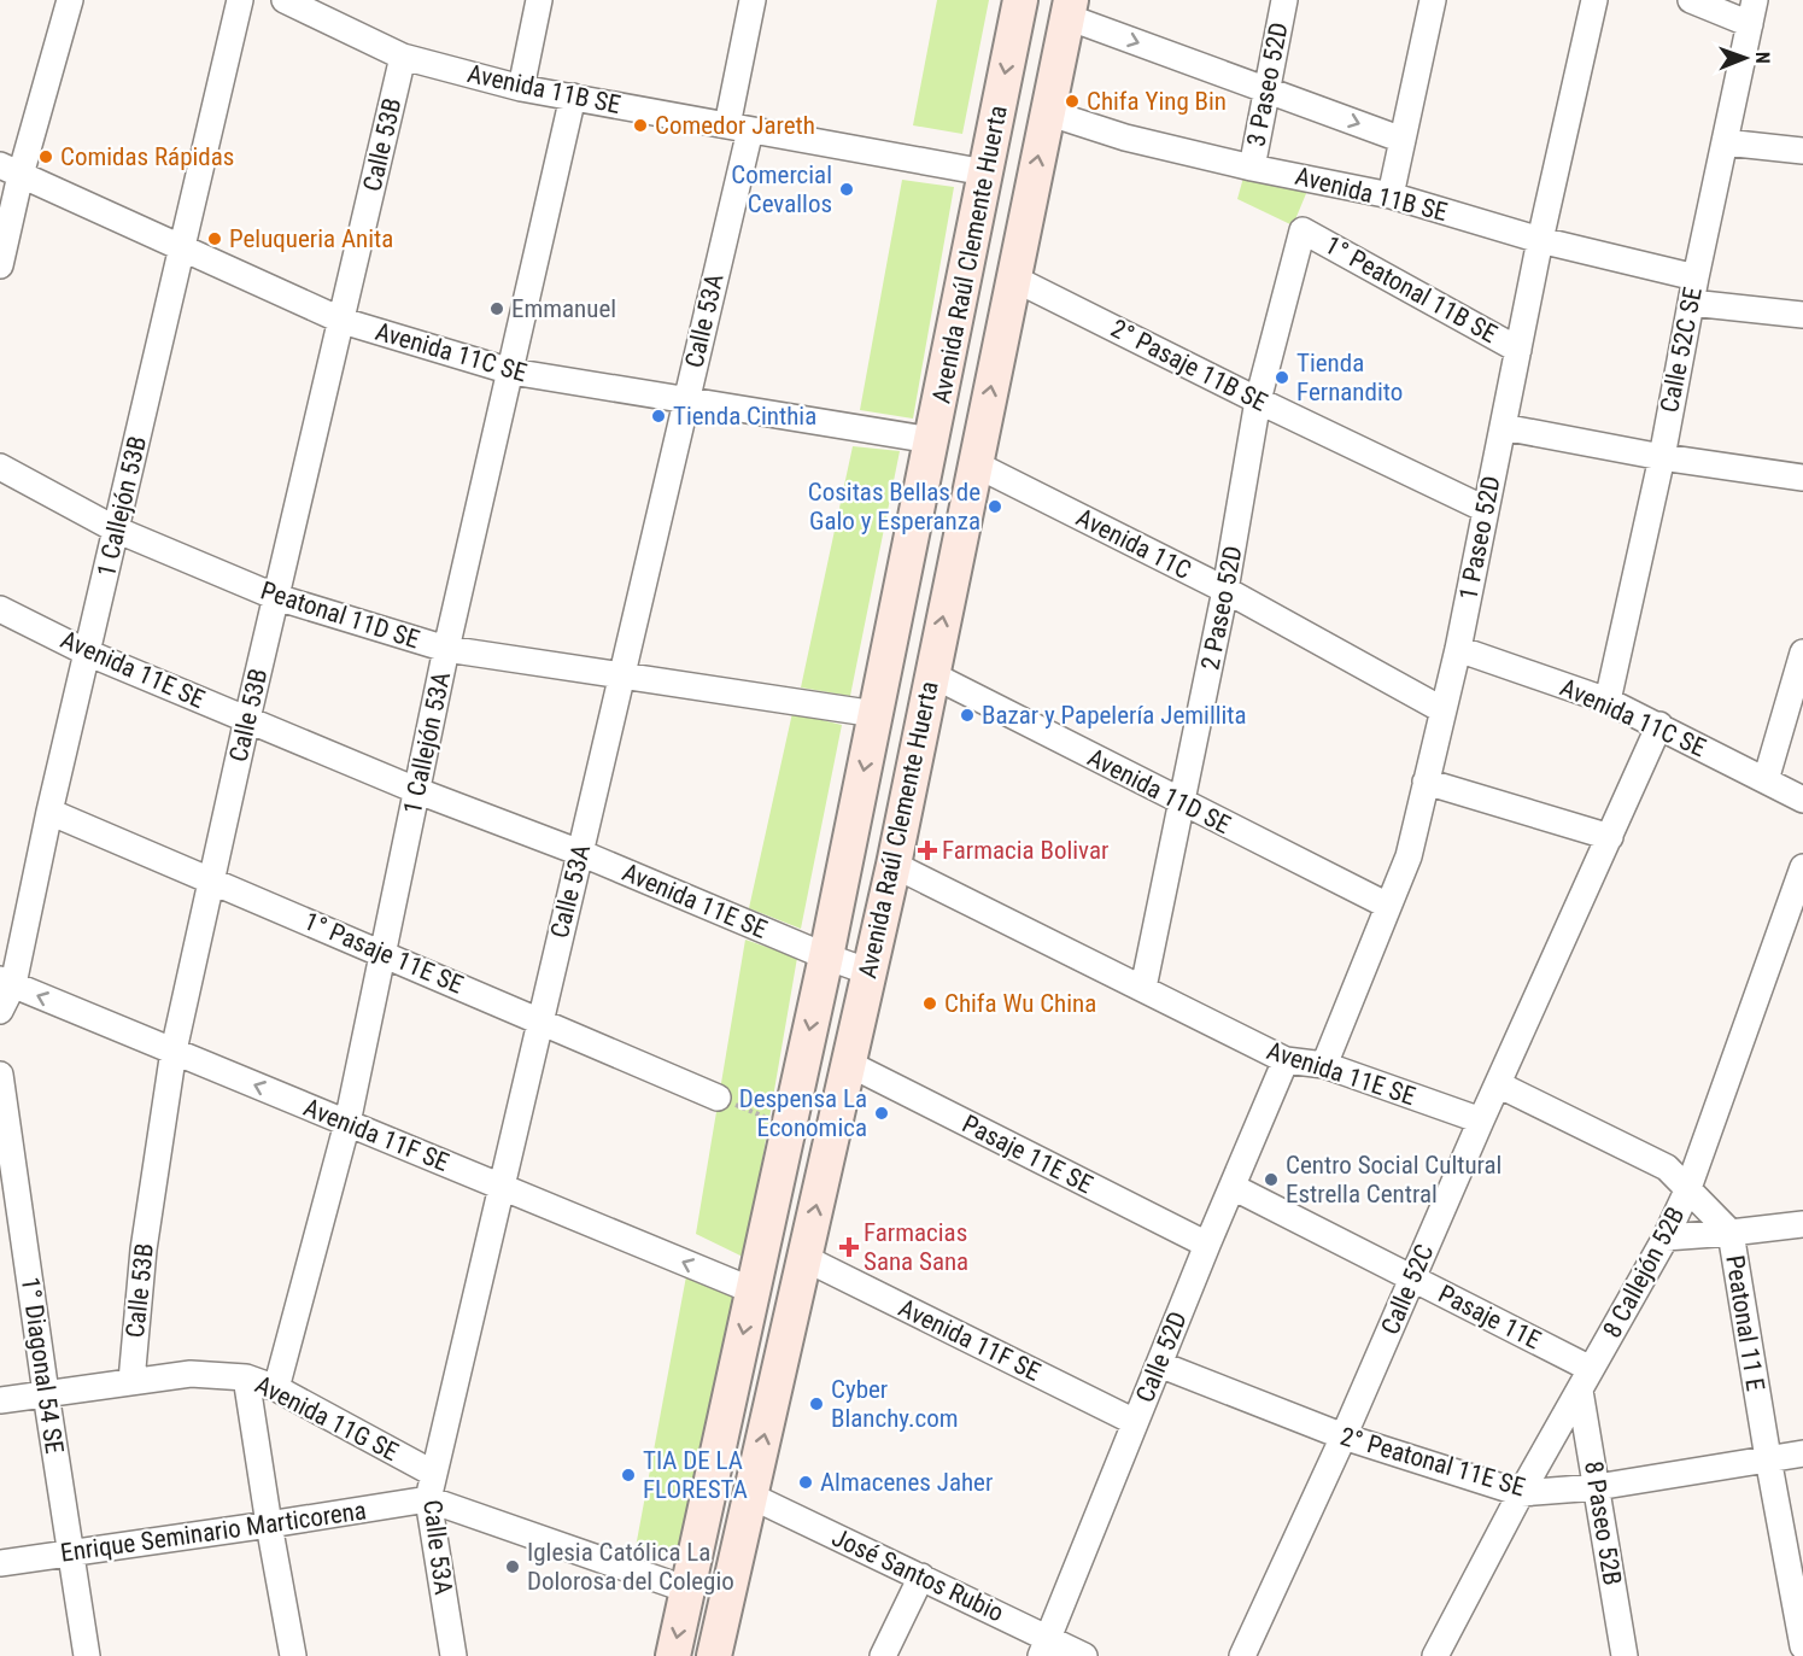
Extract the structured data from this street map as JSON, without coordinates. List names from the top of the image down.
{
  "streets": {
    "main road": ["Avenida Raúl Clemente Huerta"],
    "street": [
      "3 Paseo 52D",
      "Avenida 11B SE",
      "Calle 53B",
      "1° Peatonal 11B SE",
      "Calle 53A",
      "Calle 52C SE",
      "Avenida 11C SE",
      "2° Pasaje 11B SE",
      "1 Callejón 53B",
      "1 Paseo 52D",
      "Avenida 11C",
      "2 Paseo 52D",
      "Peatonal 11D SE",
      "Avenida 11E SE",
      "1 Callejón 53A",
      "Avenida 11D SE",
      "1° Pasaje 11E SE",
      "Avenida 11F SE",
      "Pasaje 11E SE",
      "8 Callejón 52B",
      "Calle 52C",
      "Pasaje 11E",
      "Peatonal 11 E",
      "Calle 52D",
      "1° Diagonal 54 SE",
      "Avenida 11G SE",
      "2° Peatonal 11E SE",
      "8 Paseo 52B",
      "Enrique Seminario Marticorena",
      "José Santos Rubio"
    ]
  },
  "crossings": [
    ["3 Paseo 52D", "Avenida 11B SE"],
    ["Avenida 11B SE", "Calle 53B"],
    ["Avenida 11B SE", "Avenida Raúl Clemente Huerta"],
    ["Avenida 11B SE", "Calle 53A"],
    ["Avenida 11B SE", "Calle 52C SE"],
    ["Avenida 11B SE", "1 Paseo 52D"],
    ["Avenida 11B SE", "1 Callejón 53A"],
    ["Calle 53B", "Avenida 11C SE"],
    ["Calle 53B", "Peatonal 11D SE"],
    ["Calle 53B", "Avenida 11E SE"],
    ["Calle 53B", "1° Pasaje 11E SE"],
    ["Calle 53B", "Avenida 11F SE"],
    ["Calle 53B", "Avenida 11G SE"],
    ["Avenida Raúl Clemente Huerta", "Avenida 11C SE"],
    ["Avenida Raúl Clemente Huerta", "2° Pasaje 11B SE"],
    ["Avenida Raúl Clemente Huerta", "Avenida 11C"],
    ["Avenida Raúl Clemente Huerta", "Peatonal 11D SE"],
    ["Avenida Raúl Clemente Huerta", "Avenida 11E SE"],
    ["Avenida Raúl Clemente Huerta", "Avenida 11D SE"],
    ["Avenida Raúl Clemente Huerta", "Avenida 11F SE"],
    ["Avenida Raúl Clemente Huerta", "Pasaje 11E SE"],
    ["Avenida Raúl Clemente Huerta", "Avenida 11G SE"],
    ["Avenida Raúl Clemente Huerta", "José Santos Rubio"],
    ["1° Peatonal 11B SE", "1 Paseo 52D"],
    ["1° Peatonal 11B SE", "2 Paseo 52D"],
    ["Calle 53A", "Avenida 11C SE"],
    ["Calle 53A", "Peatonal 11D SE"],
    ["Calle 53A", "Avenida 11E SE"],
    ["Calle 53A", "1° Pasaje 11E SE"],
    ["Calle 53A", "Avenida 11F SE"],
    ["Calle 53A", "Avenida 11G SE"],
    ["Calle 53A", "Enrique Seminario Marticorena"],
    ["Calle 52C SE", "Avenida 11C SE"],
    ["Avenida 11C SE", "1 Callejón 53B"],
    ["Avenida 11C SE", "1 Paseo 52D"],
    ["Avenida 11C SE", "1 Callejón 53A"],
    ["Avenida 11C SE", "Calle 52C"],
    ["2° Pasaje 11B SE", "1 Paseo 52D"],
    ["2° Pasaje 11B SE", "2 Paseo 52D"],
    ["1 Callejón 53B", "Peatonal 11D SE"],
    ["1 Callejón 53B", "Avenida 11E SE"],
    ["1 Callejón 53B", "1° Pasaje 11E SE"],
    ["1 Callejón 53B", "Avenida 11F SE"],
    ["1 Paseo 52D", "Avenida 11C"],
    ["1 Paseo 52D", "Avenida 11E SE"],
    ["1 Paseo 52D", "Avenida 11D SE"],
    ["Avenida 11C", "2 Paseo 52D"],
    ["2 Paseo 52D", "Avenida 11E SE"],
    ["2 Paseo 52D", "Avenida 11D SE"],
    ["Peatonal 11D SE", "1 Callejón 53A"],
    ["Avenida 11E SE", "1 Callejón 53A"],
    ["Avenida 11E SE", "Calle 52C"],
    ["Avenida 11E SE", "Calle 52D"],
    ["1 Callejón 53A", "1° Pasaje 11E SE"],
    ["1 Callejón 53A", "Avenida 11F SE"],
    ["1 Callejón 53A", "Avenida 11G SE"],
    ["Avenida 11F SE", "Calle 52D"],
    ["Pasaje 11E SE", "Calle 52D"],
    ["8 Callejón 52B", "Pasaje 11E"],
    ["8 Callejón 52B", "Peatonal 11 E"],
    ["8 Callejón 52B", "2° Peatonal 11E SE"],
    ["8 Callejón 52B", "8 Paseo 52B"],
    ["Calle 52C", "Pasaje 11E"],
    ["Calle 52C", "Peatonal 11 E"],
    ["Calle 52C", "2° Peatonal 11E SE"],
    ["Pasaje 11E", "Calle 52D"],
    ["Pasaje 11E", "8 Paseo 52B"],
    ["Peatonal 11 E", "2° Peatonal 11E SE"],
    ["Calle 52D", "2° Peatonal 11E SE"],
    ["Calle 52D", "José Santos Rubio"],
    ["1° Diagonal 54 SE", "Avenida 11G SE"],
    ["1° Diagonal 54 SE", "Enrique Seminario Marticorena"],
    ["Avenida 11G SE", "Enrique Seminario Marticorena"],
    ["2° Peatonal 11E SE", "8 Paseo 52B"]
  ],
  "one_way": ["Avenida 11F SE"],
  "places": {
    "other": [
      "Chifa Ying Bin",
      "Comedor Jareth",
      "Comidas Rápidas",
      "Comercial Cevallos",
      "Peluqueria Anita",
      "Emmanuel",
      "Tienda Fernandito",
      "Tienda Cinthia",
      "Cositas Bellas de Galo y Esperanza",
      "Bazar y Papelería Jemillita",
      "Chifa Wu China",
      "Despensa La Economica",
      "Centro Social Cultural Estrella Central",
      "Cyber Blanchy.com",
      "TIA DE LA FLORESTA",
      "Almacenes Jaher",
      "Iglesia Católica La Dolorosa del Colegio"
    ],
    "health": ["Farmacia Bolivar", "Farmacias Sana Sana"]
  },
  "north": "right"
}
